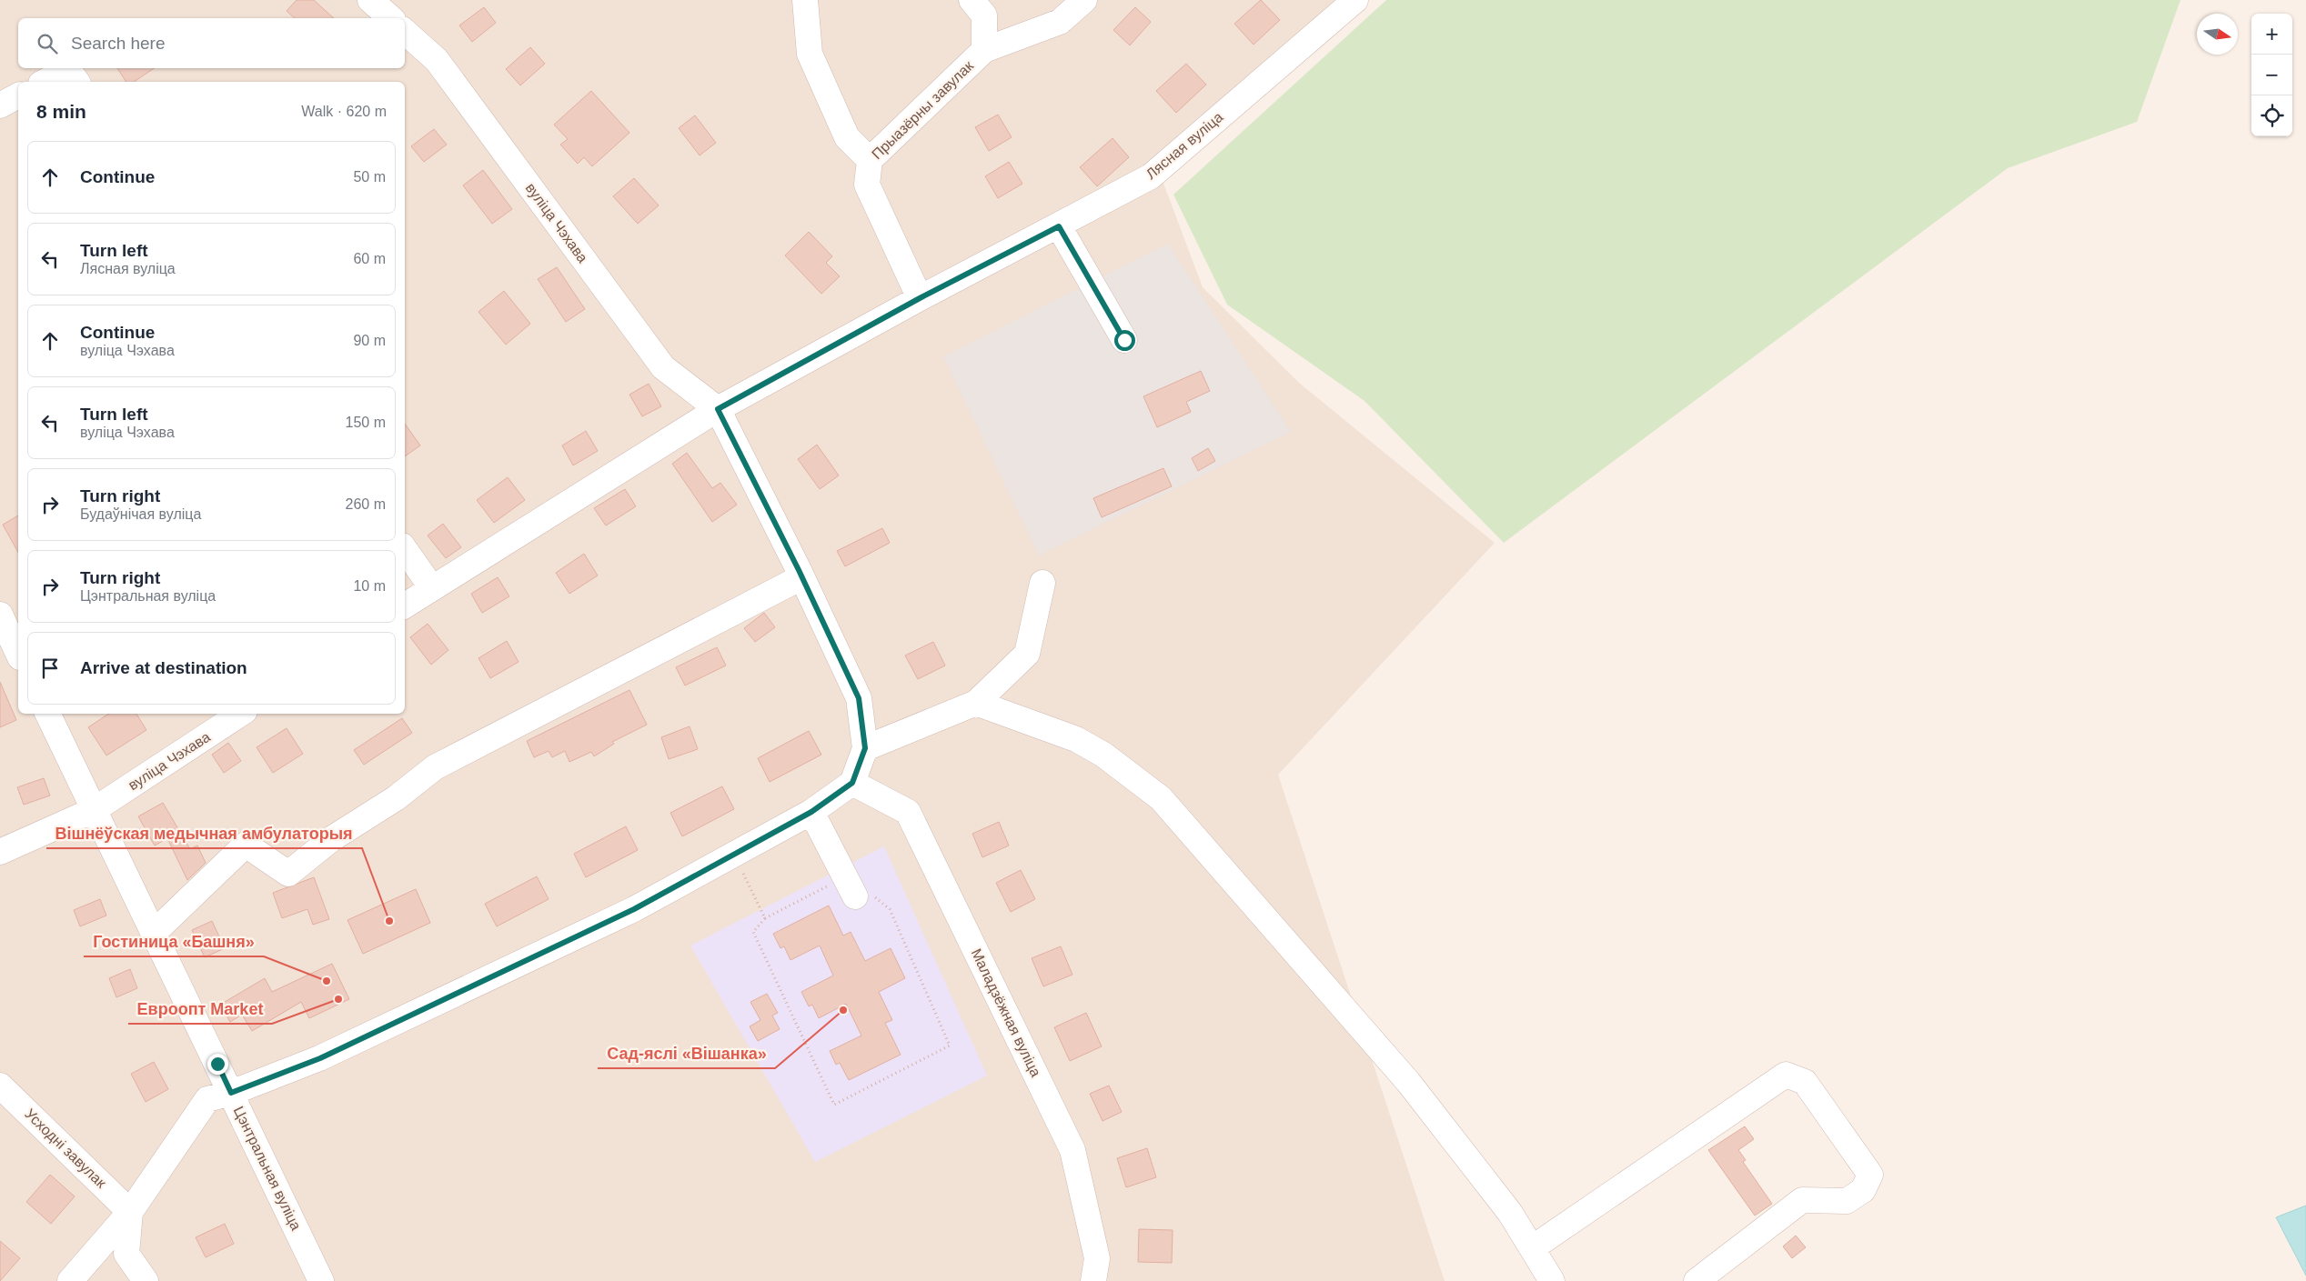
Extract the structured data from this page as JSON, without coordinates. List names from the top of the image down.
{
  "streets": {
    "street": [
      "Прыазёрны завулак",
      "Лясная вуліца",
      "вуліца Чэхава",
      "Маладзёжная вуліца",
      "Усходні завулак",
      "Цэнтральная вуліца"
    ]
  },
  "crossings": [
    ["Прыазёрны завулак", "Лясная вуліца"],
    ["вуліца Чэхава", "Маладзёжная вуліца"],
    ["вуліца Чэхава", "Цэнтральная вуліца"]
  ],
  "places": [
    "Вішнёўская медычная амбулаторыя",
    "Гостиница «Башня»",
    "Евроопт Market",
    "Сад-яслі «Вішанка»"
  ],
  "north": "right",
  "page": {
    "map_buttons": ["+", "−"],
    "search": "Search here",
    "heading": ["8 min", "Walk · 620 m"],
    "list": [
      ["Continue", "50 m"],
      ["Turn left", "Лясная вуліца", "60 m"],
      ["Continue", "вуліца Чэхава", "90 m"],
      ["Turn left", "вуліца Чэхава", "150 m"],
      ["Turn right", "Будаўнічая вуліца", "260 m"],
      ["Turn right", "Цэнтральная вуліца", "10 m"],
      "Arrive at destination"
    ]
  }
}
